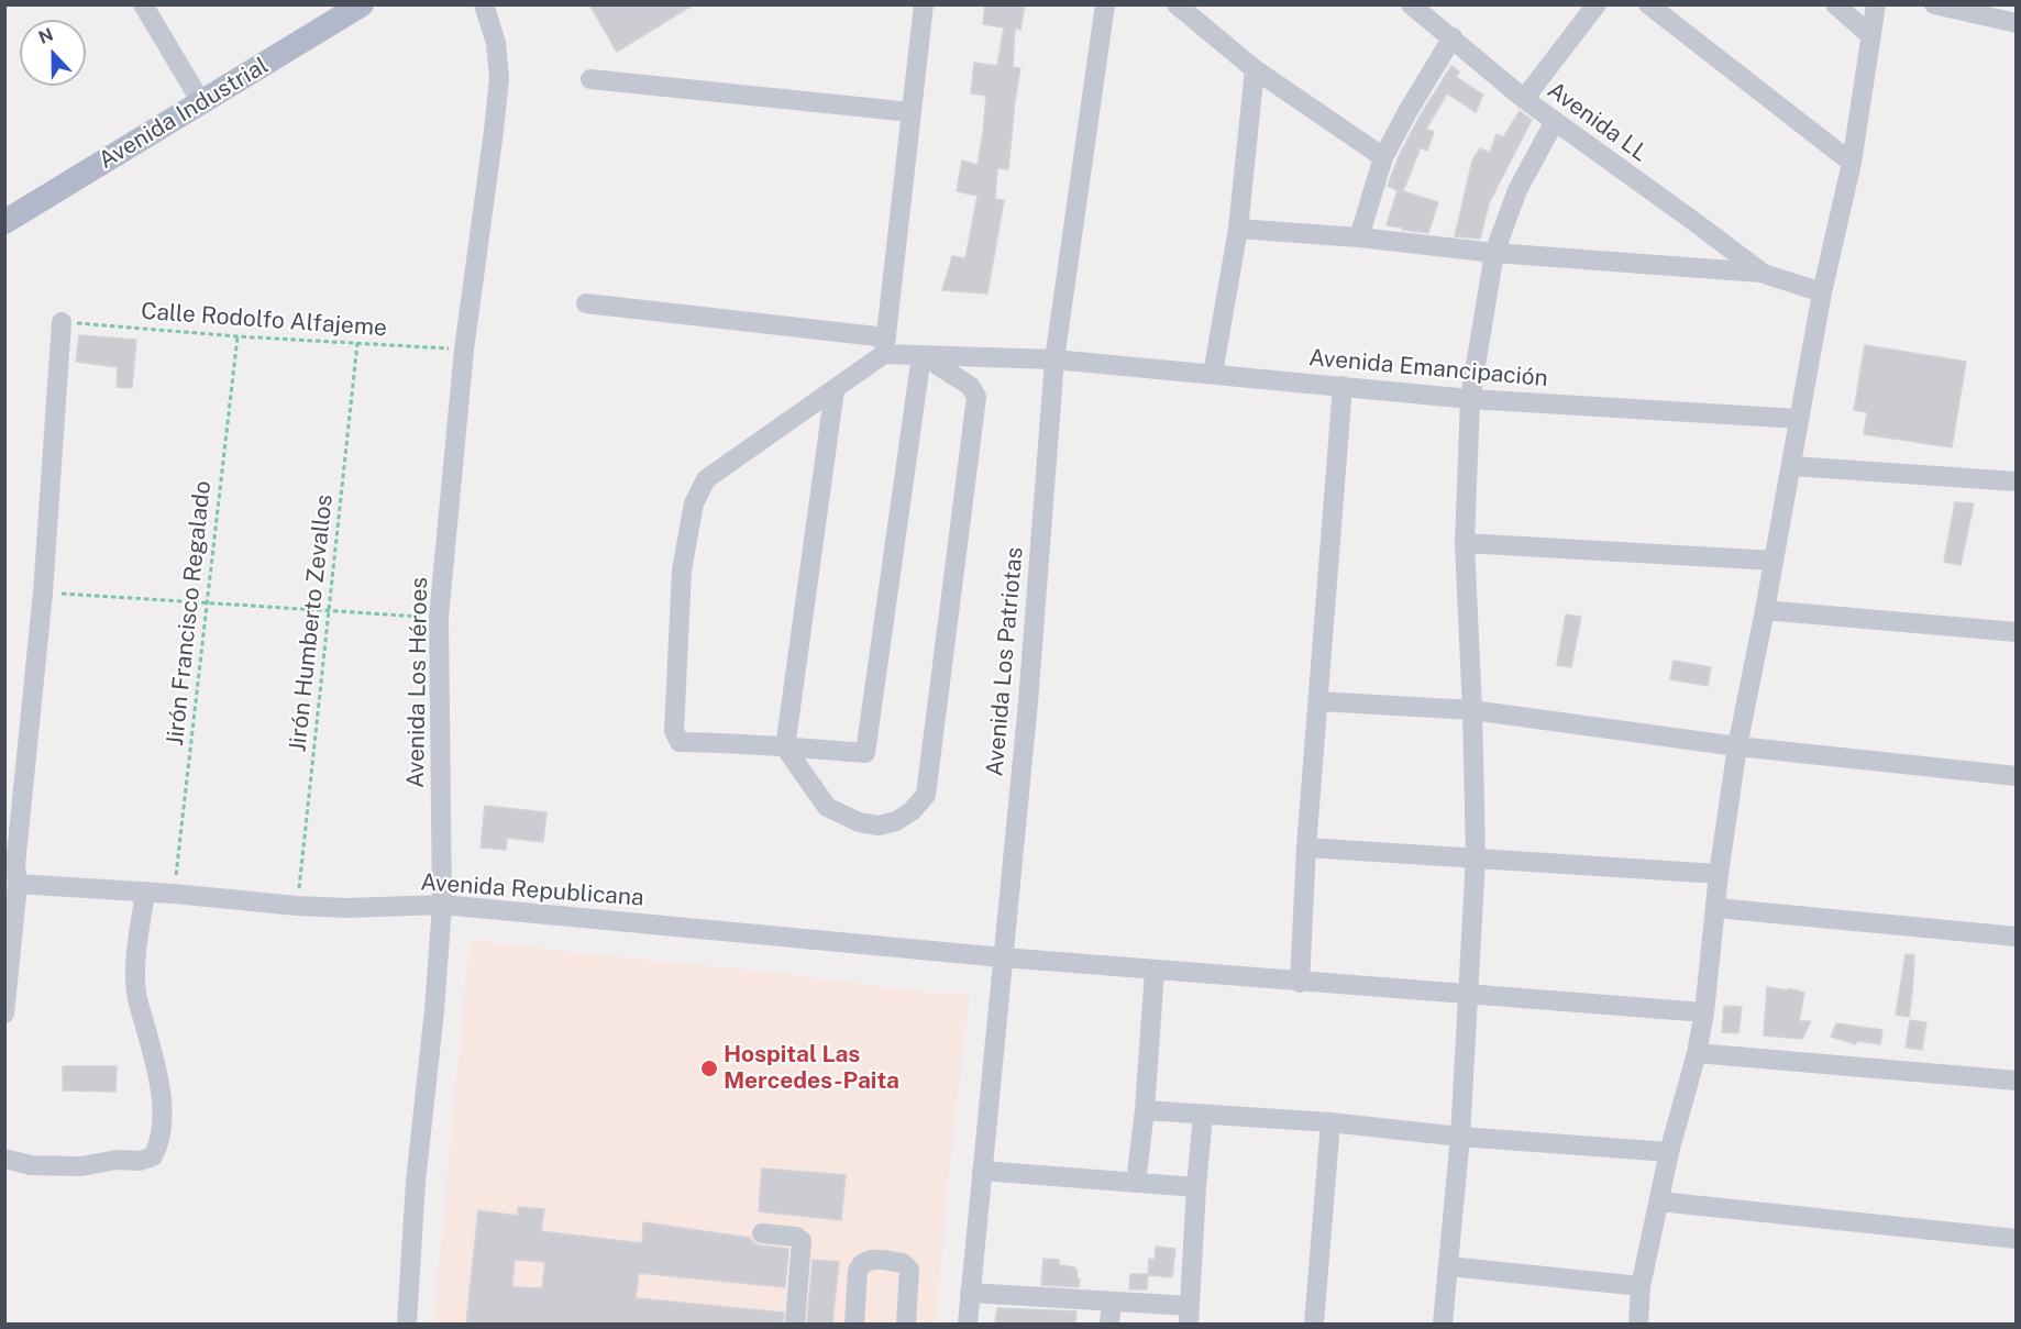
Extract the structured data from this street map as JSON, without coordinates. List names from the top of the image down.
{
  "streets": {
    "main road": ["Avenida Industrial"],
    "street": [
      "Avenida LL",
      "Avenida Emancipación",
      "Avenida Los Patriotas",
      "Avenida Los Héroes",
      "Avenida Republicana"
    ],
    "path": ["Calle Rodolfo Alfajeme", "Jirón Francisco Regalado", "Jirón Humberto Zevallos"]
  },
  "crossings": [
    ["Calle Rodolfo Alfajeme", "Jirón Francisco Regalado"],
    ["Calle Rodolfo Alfajeme", "Jirón Humberto Zevallos"],
    ["Calle Rodolfo Alfajeme", "Avenida Los Héroes"],
    ["Avenida Emancipación", "Avenida Los Patriotas"],
    ["Jirón Francisco Regalado", "Avenida Republicana"],
    ["Jirón Humberto Zevallos", "Avenida Republicana"],
    ["Avenida Los Patriotas", "Avenida Republicana"],
    ["Avenida Los Héroes", "Avenida Republicana"]
  ],
  "places": ["Hospital Las Mercedes-Paita"],
  "north": "top"
}
